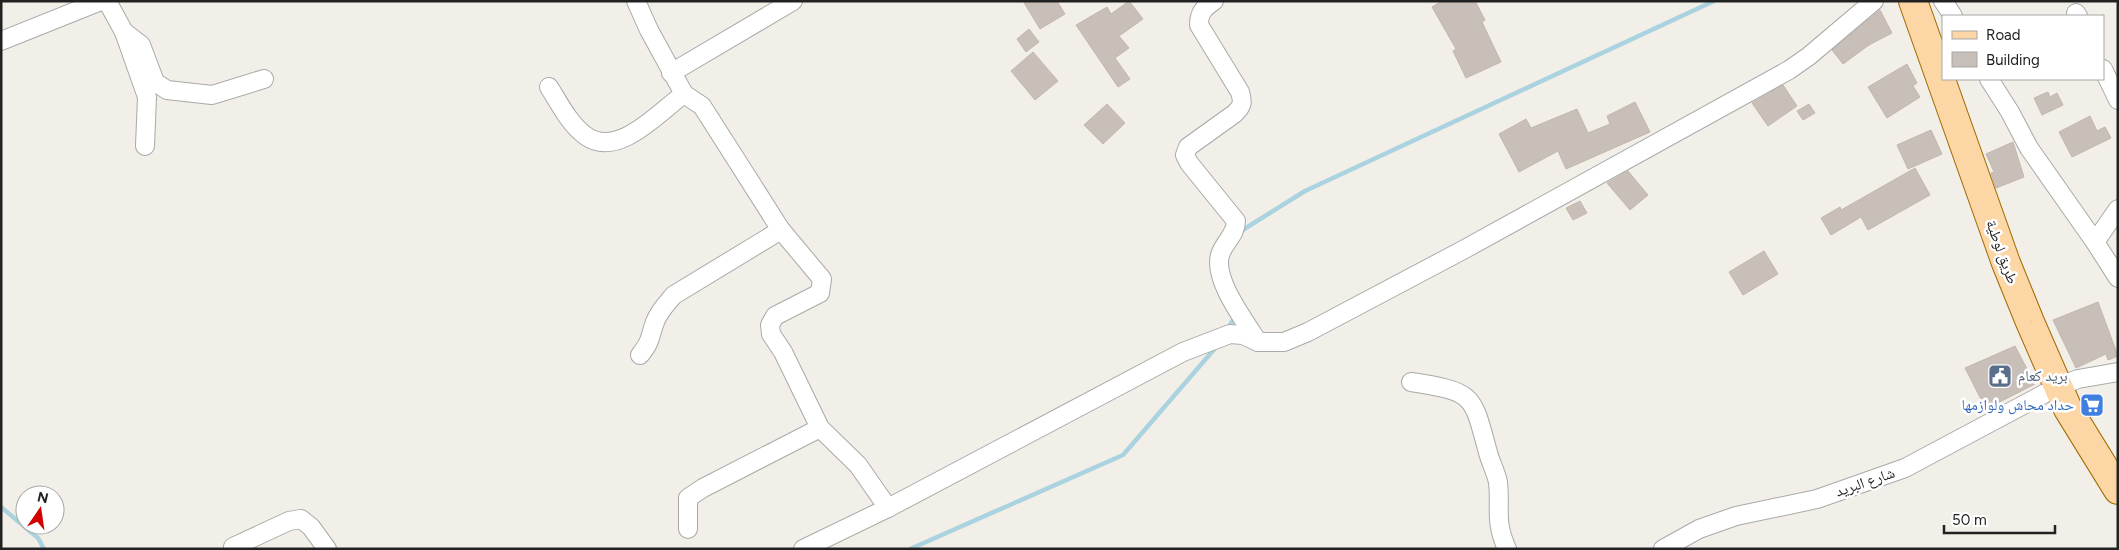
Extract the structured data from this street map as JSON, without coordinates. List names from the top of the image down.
{
  "streets": {
    "main road": ["طريق لوطية"],
    "street": ["شارع البريد"]
  },
  "crossings": [
    ["طريق لوطية", "شارع البريد"]
  ],
  "places": {
    "public building": ["بريد كعام"],
    "supermarket": ["حداد محاش ولوازمها"]
  },
  "legend": ["Road", "Building"],
  "scale_bar": "50 m",
  "north": "top"
}
